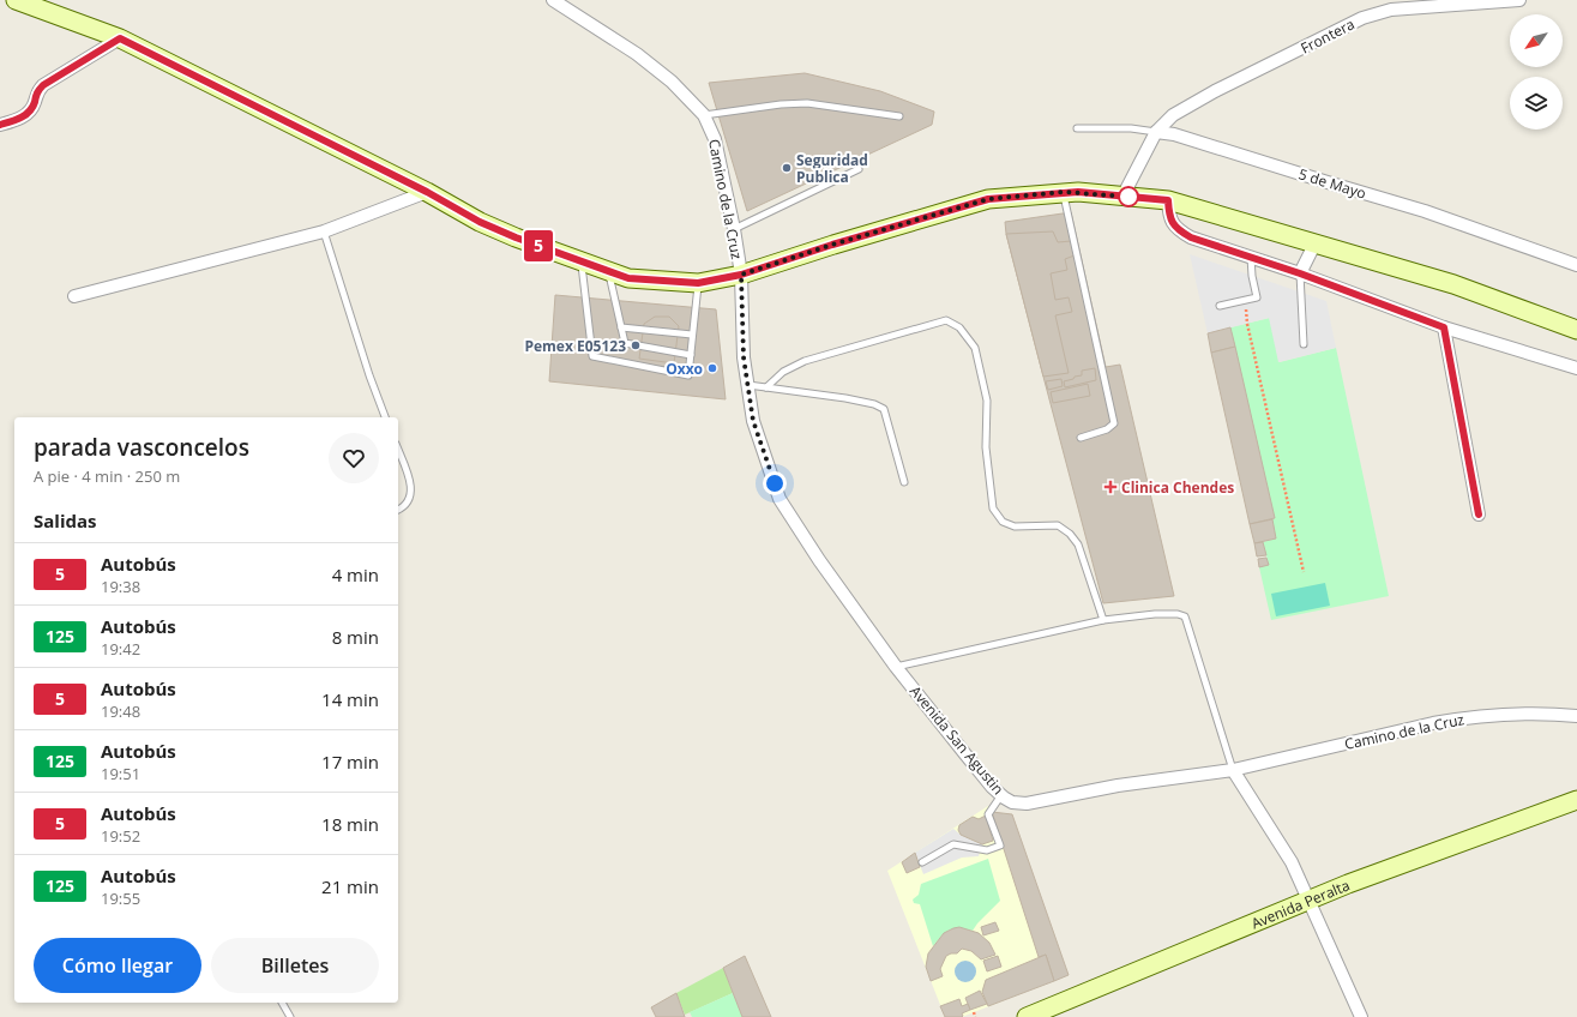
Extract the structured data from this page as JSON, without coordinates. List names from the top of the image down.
{
  "streets": {
    "main road": ["Avenida Peralta"],
    "street": [
      "Frontera",
      "5 de Mayo",
      "Camino de la Cruz",
      "Avenida San Agustin"
    ]
  },
  "crossings": [
    ["Frontera", "5 de Mayo"],
    ["Camino de la Cruz", "Avenida San Agustin"]
  ],
  "places": {
    "other": ["Seguridad Publica", "Pemex E05123", "Oxxo"],
    "health": ["Clinica Chendes"]
  },
  "lines": ["bus line 5"],
  "north": "bottom left",
  "page": {
    "on_map": "5",
    "heading": [
      ["parada vasconcelos", "A pie · 4 min · 250 m"],
      "Salidas"
    ],
    "list": [
      {
        "mark": "5",
        "name": "Autobús",
        "note": "19:38",
        "value": "4 min"
      },
      {
        "mark": "125",
        "name": "Autobús",
        "note": "19:42",
        "value": "8 min"
      },
      {
        "mark": "5",
        "name": "Autobús",
        "note": "19:48",
        "value": "14 min"
      },
      {
        "mark": "125",
        "name": "Autobús",
        "note": "19:51",
        "value": "17 min"
      },
      {
        "mark": "5",
        "name": "Autobús",
        "note": "19:52",
        "value": "18 min"
      },
      {
        "mark": "125",
        "name": "Autobús",
        "note": "19:55",
        "value": "21 min"
      }
    ],
    "buttons": ["Cómo llegar", "Billetes"]
  }
}
